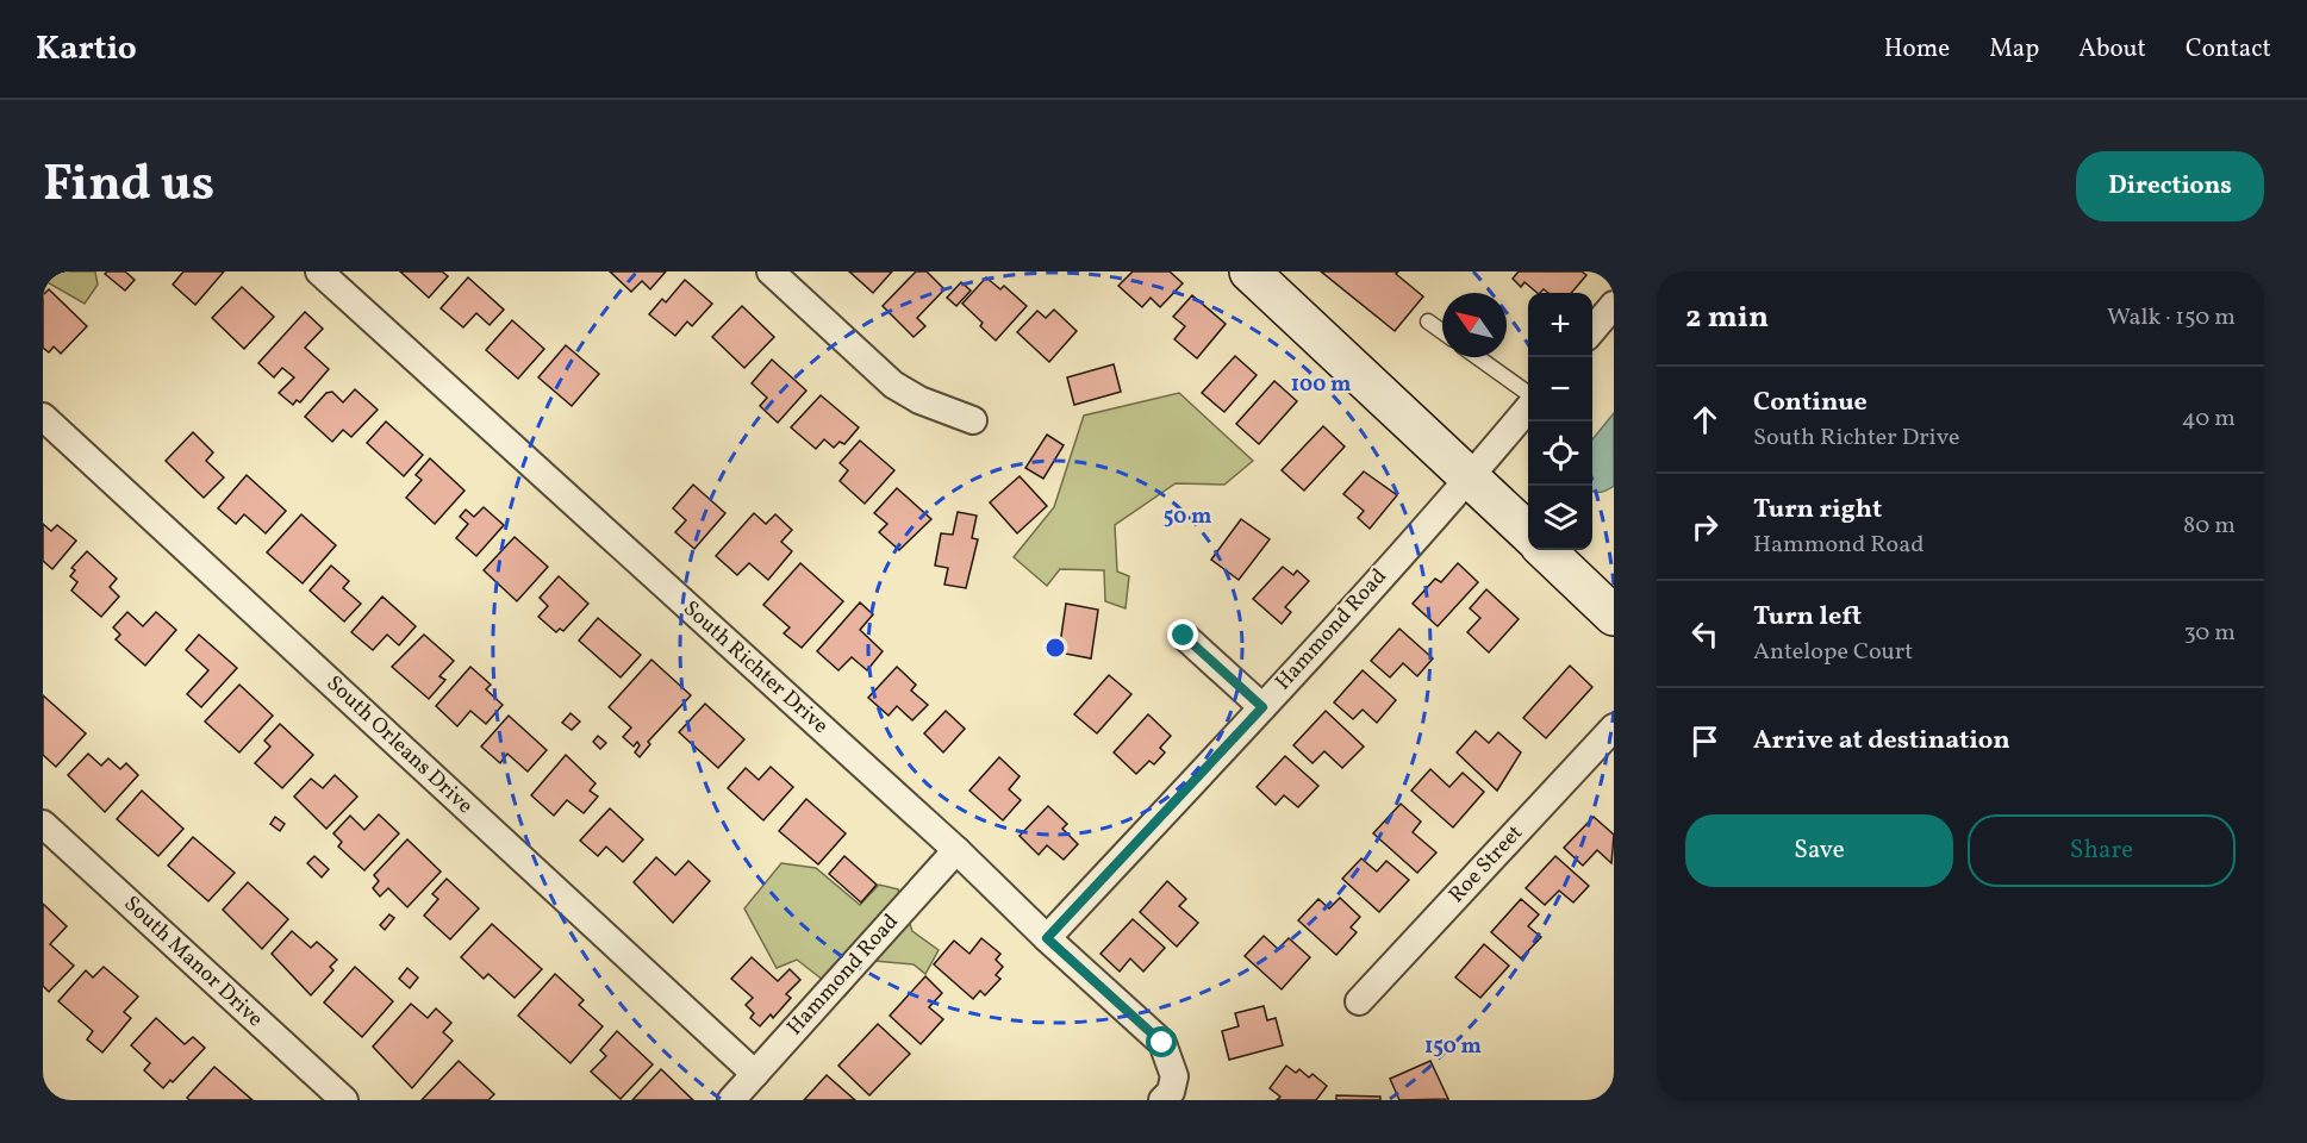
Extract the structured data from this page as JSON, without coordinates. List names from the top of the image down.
{
  "streets": {
    "street": [
      "Hammond Road",
      "South Richter Drive",
      "South Orleans Drive",
      "Roe Street",
      "South Manor Drive"
    ]
  },
  "crossings": [
    ["Hammond Road", "South Richter Drive"],
    ["Hammond Road", "South Orleans Drive"]
  ],
  "north": "top left",
  "page": {
    "header": "Kartio",
    "nav": [
      "Home",
      "Map",
      "About",
      "Contact"
    ],
    "title": "Find us",
    "buttons": [
      "Directions",
      ["Save", "Share"]
    ],
    "heading": ["2 min", "Walk · 150 m"],
    "map_buttons": ["+", "−"],
    "list": [
      ["Continue", "South Richter Drive", "40 m"],
      ["Turn right", "Hammond Road", "80 m"],
      ["Turn left", "Antelope Court", "30 m"],
      "Arrive at destination"
    ]
  },
  "rings": ["100 m", "50 m", "150 m"]
}
